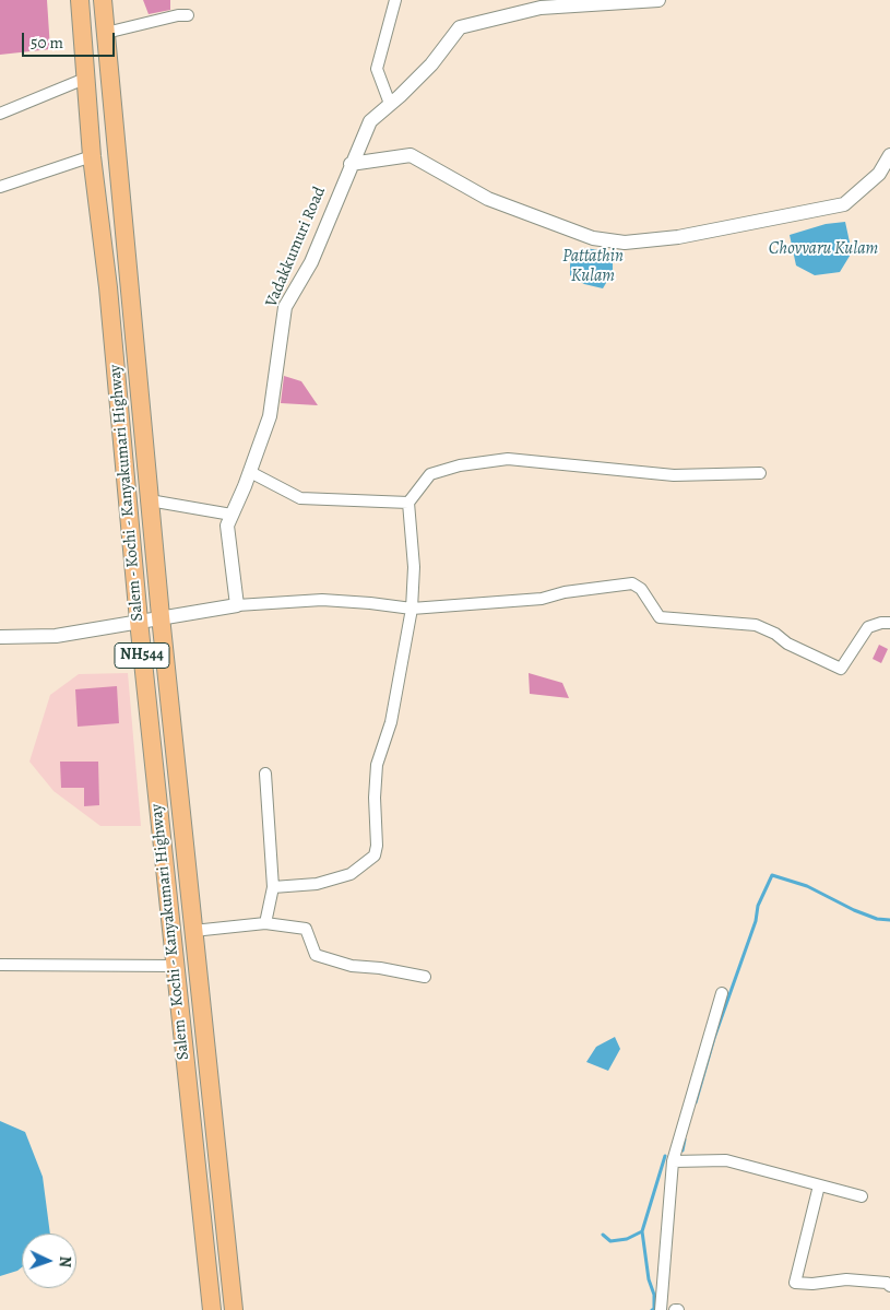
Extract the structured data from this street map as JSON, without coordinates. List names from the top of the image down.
{
  "streets": {
    "highway": ["Salem - Kochi - Kanyakumari Highway", "NH544"],
    "street": ["Vadakkumuri Road"]
  },
  "water": ["Chovvaru Kulam", "Pattathin Kulam"],
  "scale_bar": "50 m",
  "north": "right"
}
